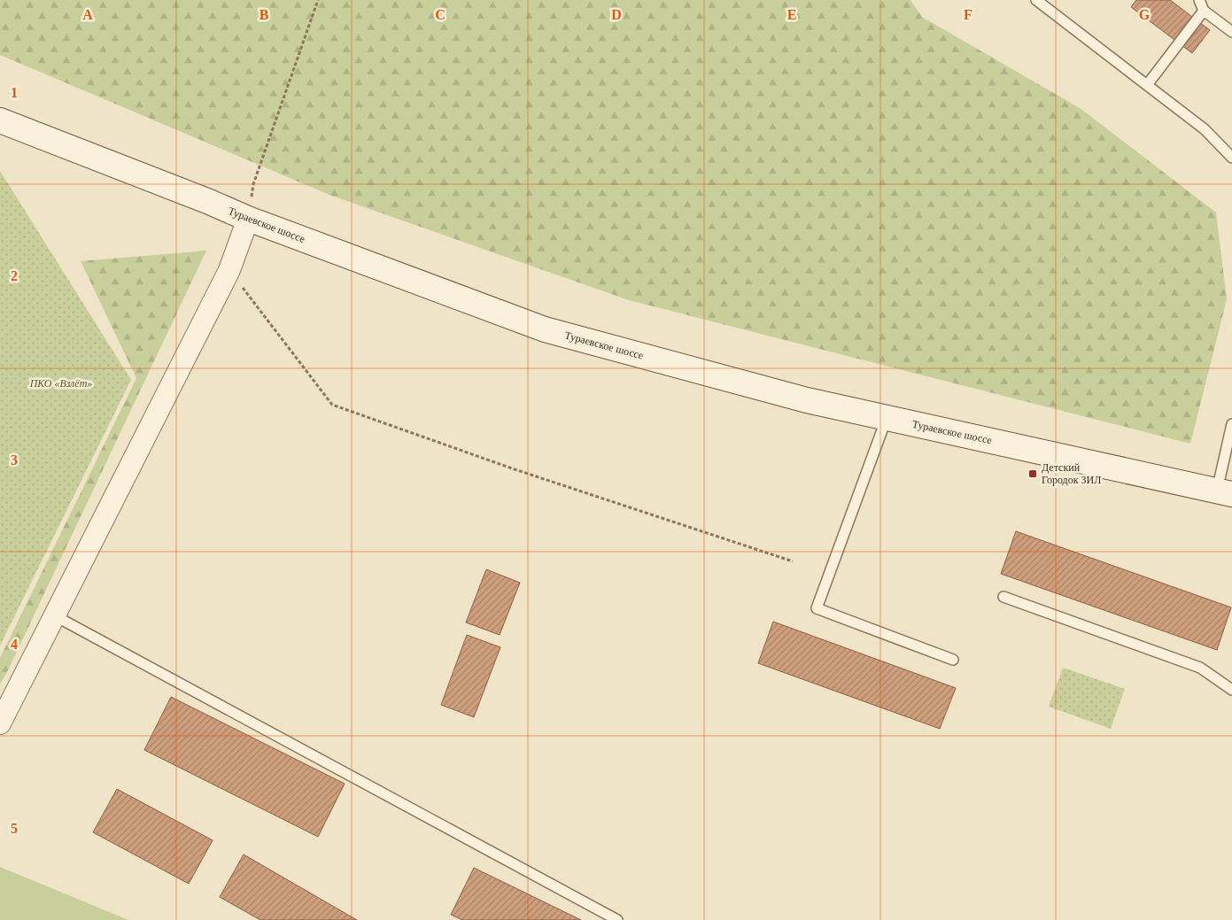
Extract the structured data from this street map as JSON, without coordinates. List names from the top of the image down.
{
  "streets": {
    "main road": ["Тураевское шоссе"]
  },
  "parks": ["ПКО «Взлёт»"],
  "places": {
    "transit": ["Детский Городок ЗИЛ"]
  },
  "grid": {
    "columns": [
      "A",
      "B",
      "C",
      "D",
      "E",
      "F",
      "G"
    ],
    "rows": [
      "1",
      "2",
      "3",
      "4",
      "5"
    ]
  }
}
